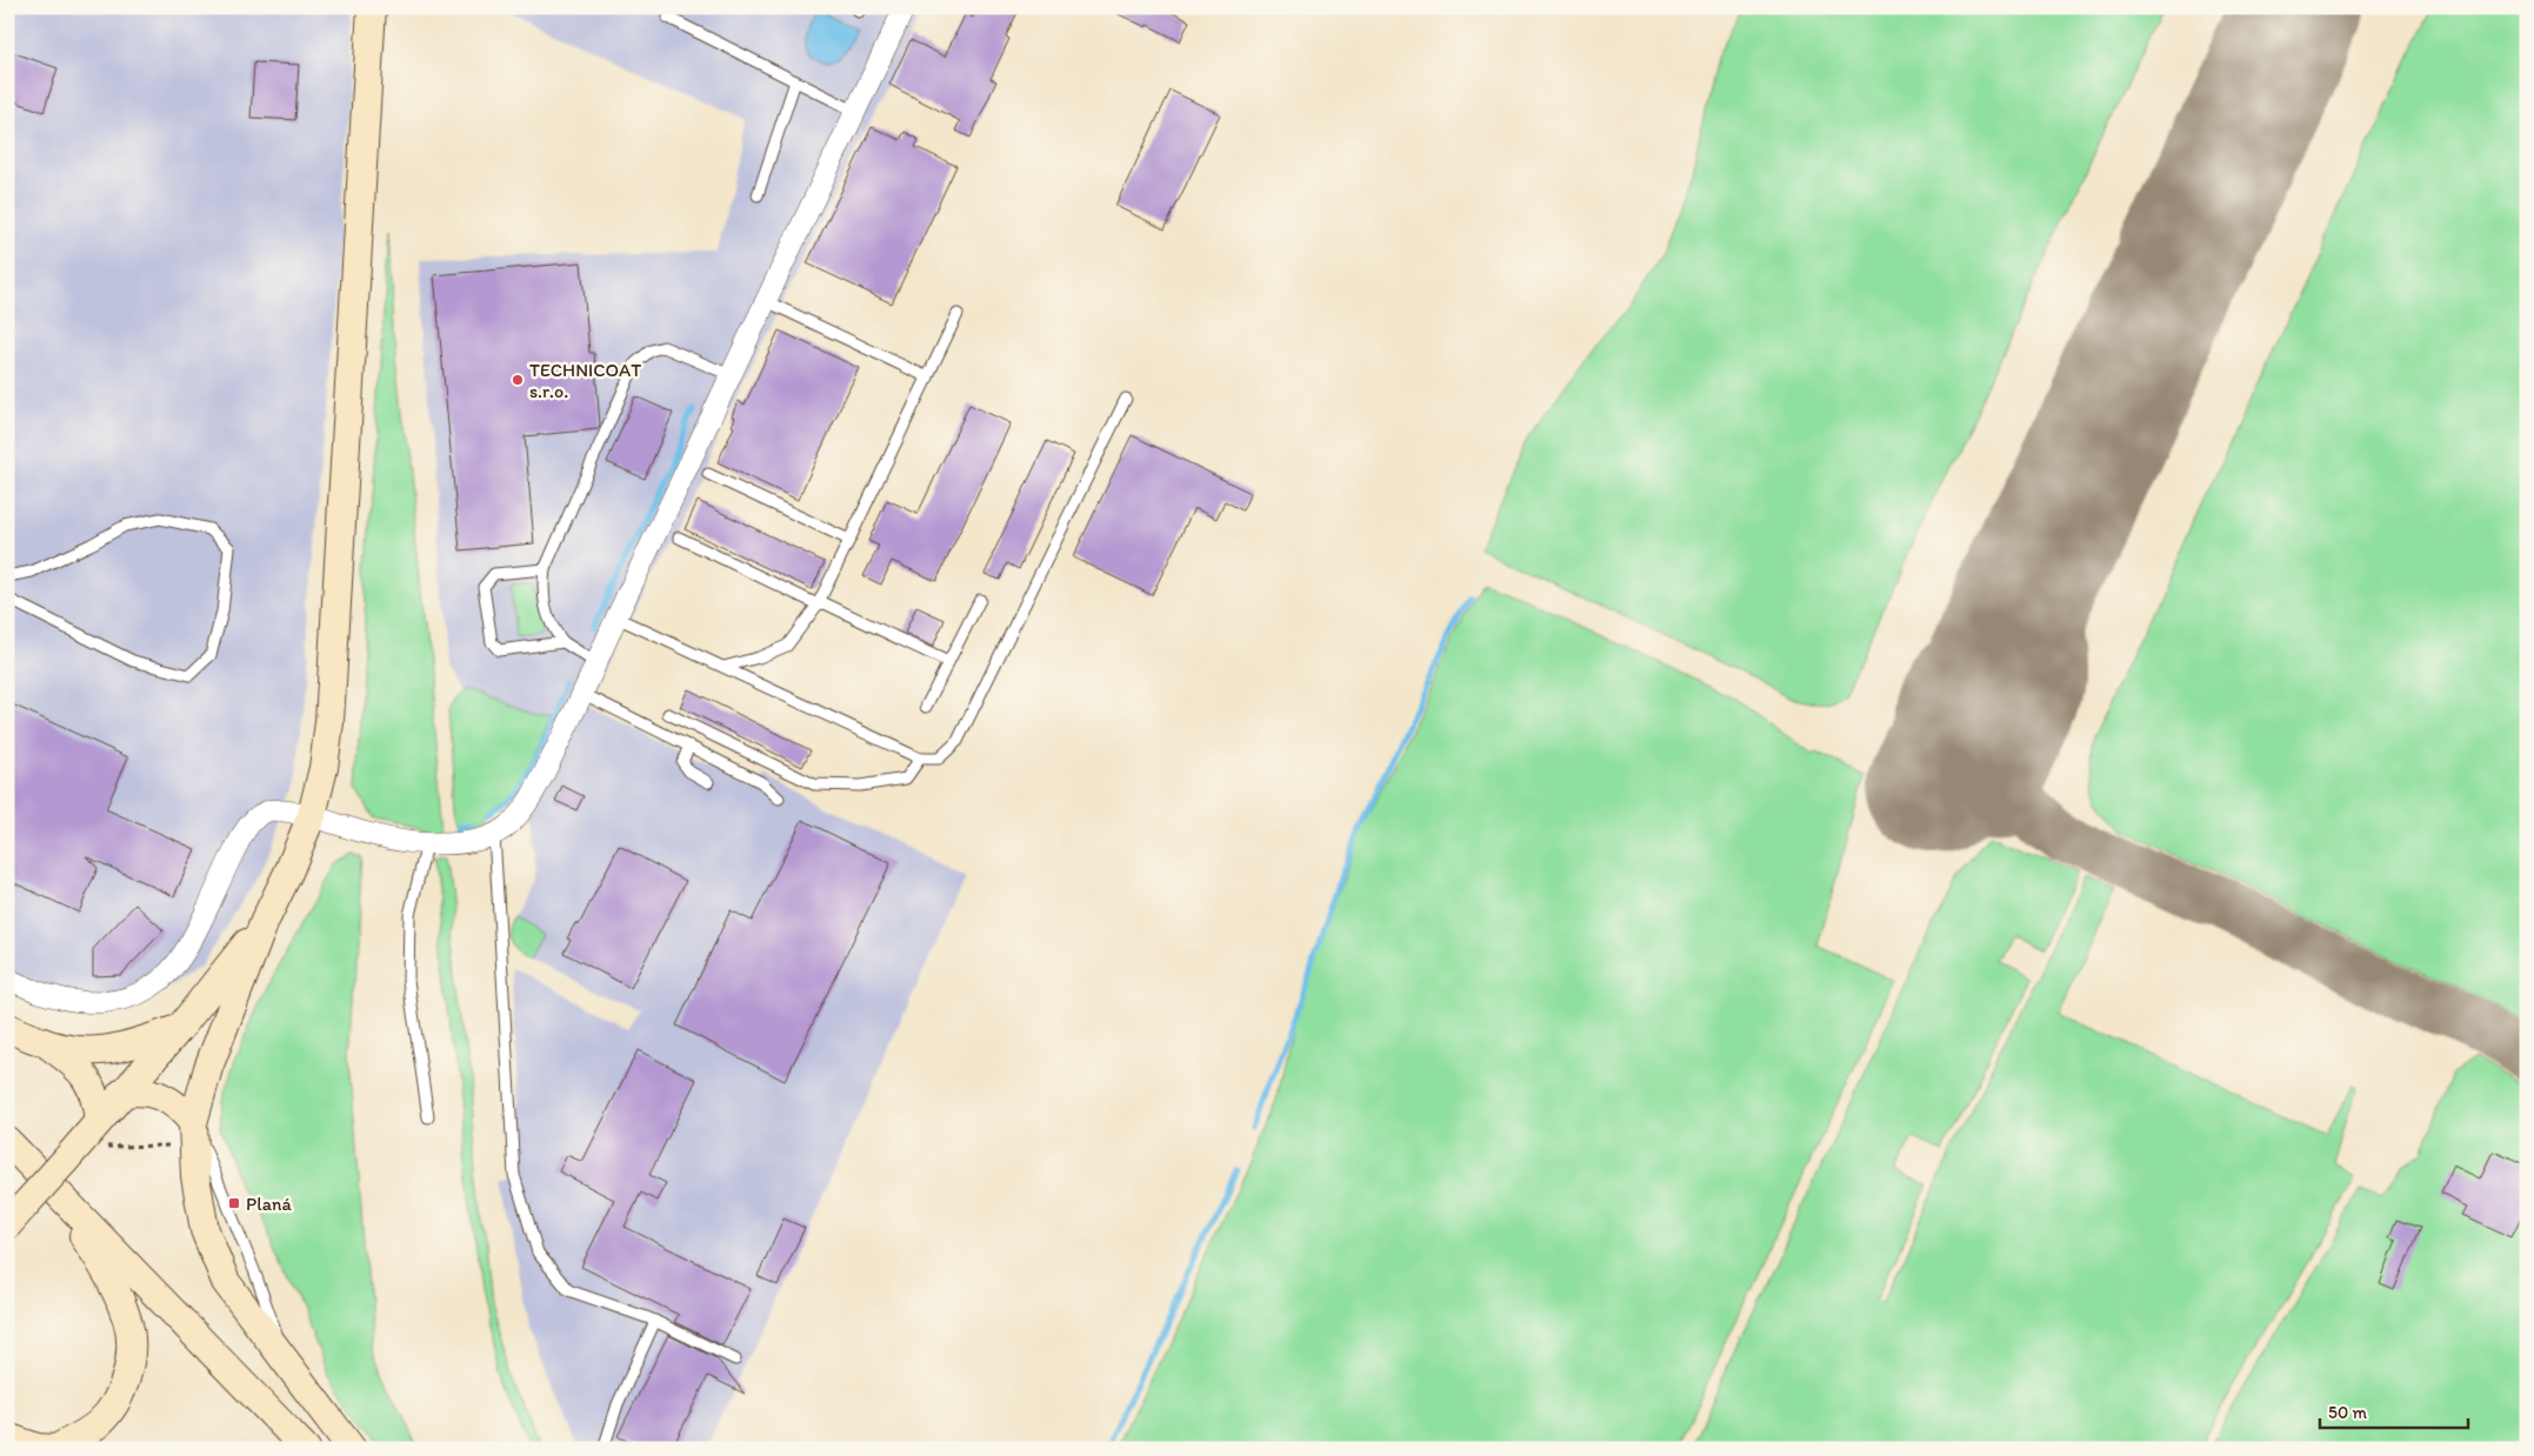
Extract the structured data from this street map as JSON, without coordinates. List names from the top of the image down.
{
  "places": {
    "other": ["TECHNICOAT s.r.o."],
    "transit": ["Planá"]
  },
  "scale_bar": "50 m"
}
